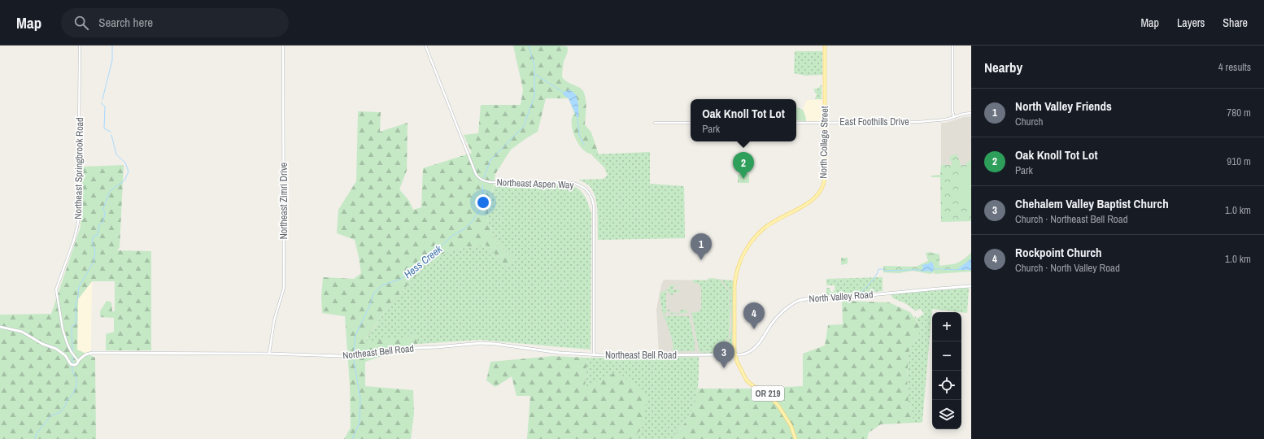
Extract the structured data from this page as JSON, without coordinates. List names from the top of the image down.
{
  "streets": {
    "main road": [
      "North College Street",
      "North Valley Road",
      "Northeast Bell Road",
      "OR 219"
    ],
    "street": [
      "East Foothills Drive",
      "Northeast Springbrook Road",
      "Northeast Aspen Way",
      "Northeast Zimri Drive"
    ]
  },
  "crossings": [
    ["East Foothills Drive", "North College Street"],
    ["North College Street", "North Valley Road"],
    ["North College Street", "Northeast Bell Road"],
    ["North College Street", "OR 219"],
    ["Northeast Springbrook Road", "Northeast Bell Road"],
    ["Northeast Aspen Way", "Northeast Bell Road"],
    ["Northeast Zimri Drive", "Northeast Bell Road"],
    ["North Valley Road", "Northeast Bell Road"],
    ["North Valley Road", "OR 219"],
    ["Northeast Bell Road", "OR 219"]
  ],
  "water": ["Hess Creek"],
  "page": {
    "header": "Map",
    "search": "Search here",
    "nav": ["Map", "Layers", "Share"],
    "heading": ["Nearby", "4 results"],
    "list": [
      {
        "mark": "1",
        "name": "North Valley Friends",
        "note": "Church",
        "value": "780 m"
      },
      {
        "mark": "2",
        "name": "Oak Knoll Tot Lot",
        "note": "Park",
        "value": "910 m"
      },
      {
        "mark": "3",
        "name": "Chehalem Valley Baptist Church",
        "note": "Church · Northeast Bell Road",
        "value": "1.0 km"
      },
      {
        "mark": "4",
        "name": "Rockpoint Church",
        "note": "Church · North Valley Road",
        "value": "1.0 km"
      }
    ],
    "popup": ["Oak Knoll Tot Lot", "Park"],
    "pins": [
      "2",
      "1",
      "4",
      "3"
    ],
    "map_buttons": ["+", "−"]
  }
}
